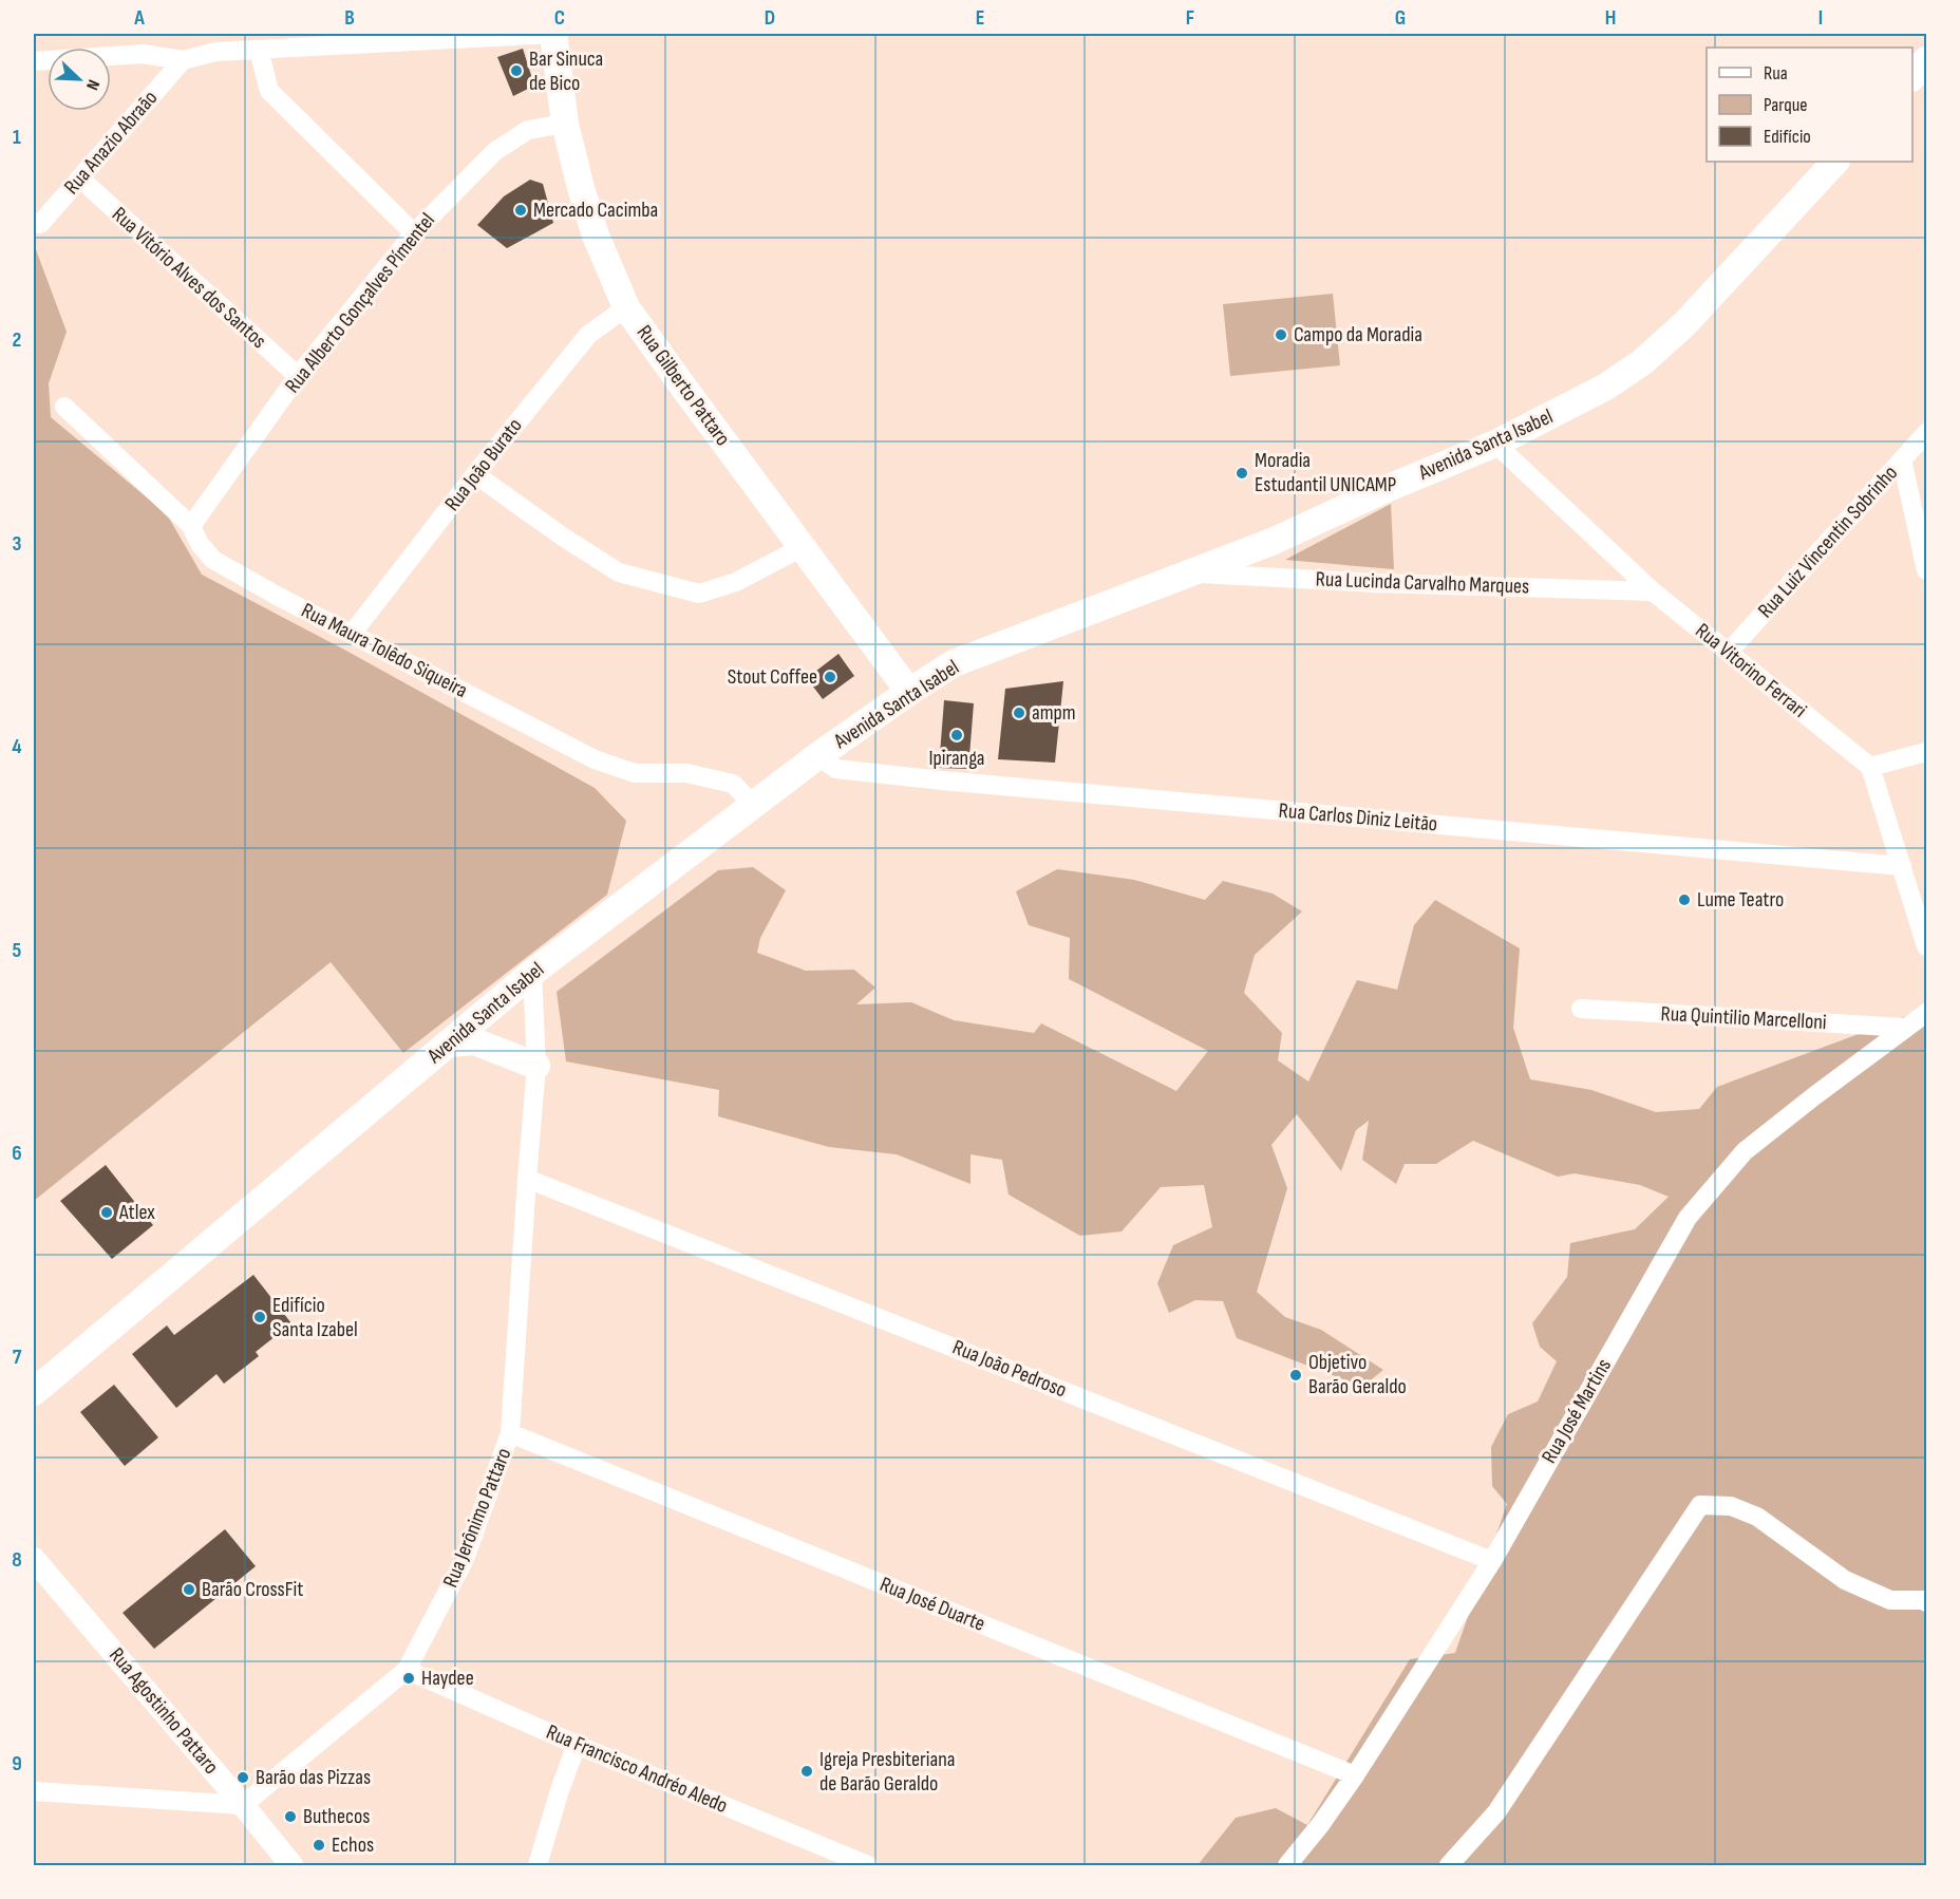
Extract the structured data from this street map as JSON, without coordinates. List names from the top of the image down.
{
  "streets": {
    "main road": ["Rua Gilberto Pattaro", "Avenida Santa Isabel"],
    "street": [
      "Rua Anazio Abraão",
      "Rua Vitório Alves dos Santos",
      "Rua Alberto Gonçalves Pímentel",
      "Rua João Burato",
      "Rua Luiz Vincentin Sobrinho",
      "Rua Lucinda Carvalho Marques",
      "Rua Maura Tolêdo Siqueira",
      "Rua Vitorino Ferrari",
      "Rua Carlos Diniz Leitão",
      "Rua Quintilio Marcelloni",
      "Rua João Pedroso",
      "Rua José Martins",
      "Rua Jerônimo Pattaro",
      "Rua José Duarte",
      "Rua Agostinho Pattaro",
      "Rua Francisco Andréo Aledo"
    ]
  },
  "crossings": [
    ["Rua Anazio Abraão", "Rua Vitório Alves dos Santos"],
    ["Rua Vitório Alves dos Santos", "Rua Alberto Gonçalves Pímentel"],
    ["Rua Alberto Gonçalves Pímentel", "Rua Gilberto Pattaro"],
    ["Rua Alberto Gonçalves Pímentel", "Rua Maura Tolêdo Siqueira"],
    ["Rua Gilberto Pattaro", "Avenida Santa Isabel"],
    ["Rua Gilberto Pattaro", "Rua João Burato"],
    ["Avenida Santa Isabel", "Rua Lucinda Carvalho Marques"],
    ["Avenida Santa Isabel", "Rua Maura Tolêdo Siqueira"],
    ["Avenida Santa Isabel", "Rua Vitorino Ferrari"],
    ["Avenida Santa Isabel", "Rua Carlos Diniz Leitão"],
    ["Avenida Santa Isabel", "Rua Jerônimo Pattaro"],
    ["Rua João Burato", "Rua Maura Tolêdo Siqueira"],
    ["Rua Luiz Vincentin Sobrinho", "Rua Vitorino Ferrari"],
    ["Rua Lucinda Carvalho Marques", "Rua Vitorino Ferrari"],
    ["Rua Quintilio Marcelloni", "Rua José Martins"],
    ["Rua João Pedroso", "Rua José Martins"],
    ["Rua João Pedroso", "Rua Jerônimo Pattaro"],
    ["Rua José Martins", "Rua José Duarte"],
    ["Rua Jerônimo Pattaro", "Rua José Duarte"],
    ["Rua Jerônimo Pattaro", "Rua Agostinho Pattaro"],
    ["Rua Jerônimo Pattaro", "Rua Francisco Andréo Aledo"]
  ],
  "places": [
    "Bar Sinuca de Bico",
    "Mercado Cacimba",
    "Campo da Moradia",
    "Moradia Estudantil UNICAMP",
    "Stout Coffee",
    "ampm",
    "Ipiranga",
    "Lume Teatro",
    "Atlex",
    "Edifício Santa Izabel",
    "Objetivo Barão Geraldo",
    "Barão CrossFit",
    "Haydee",
    "Igreja Presbiteriana de Barão Geraldo",
    "Barão das Pizzas",
    "Buthecos",
    "Echos"
  ],
  "legend": ["Rua", "Parque", "Edifício"],
  "north": "bottom right",
  "grid": {
    "columns": [
      "A",
      "B",
      "C",
      "D",
      "E",
      "F",
      "G",
      "H",
      "I"
    ],
    "rows": [
      "1",
      "2",
      "3",
      "4",
      "5",
      "6",
      "7",
      "8",
      "9"
    ]
  }
}
